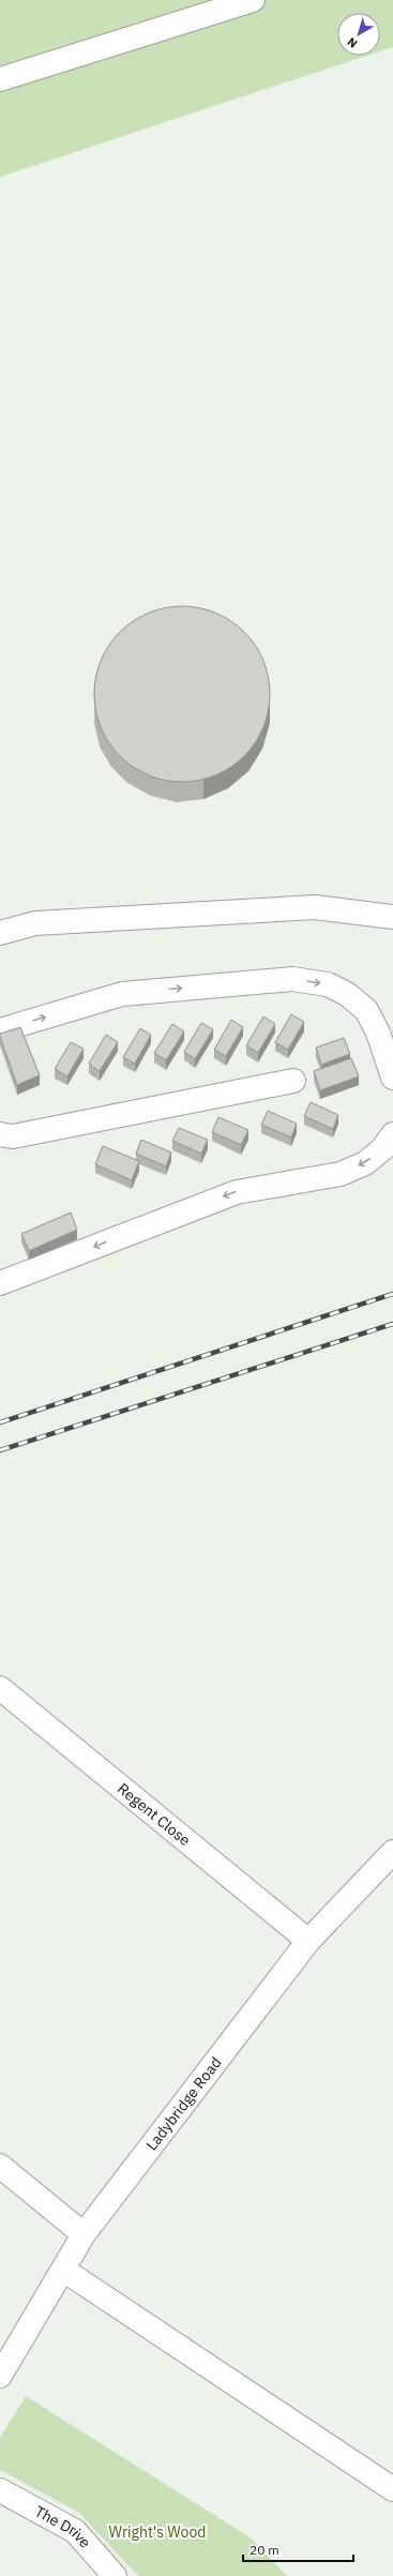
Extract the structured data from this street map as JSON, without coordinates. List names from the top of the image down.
{
  "streets": {
    "street": ["Regent Close", "Ladybridge Road", "The Drive"]
  },
  "crossings": [
    ["Regent Close", "Ladybridge Road"]
  ],
  "parks": ["Wright's Wood"],
  "scale_bar": "20 m",
  "north": "bottom left"
}
